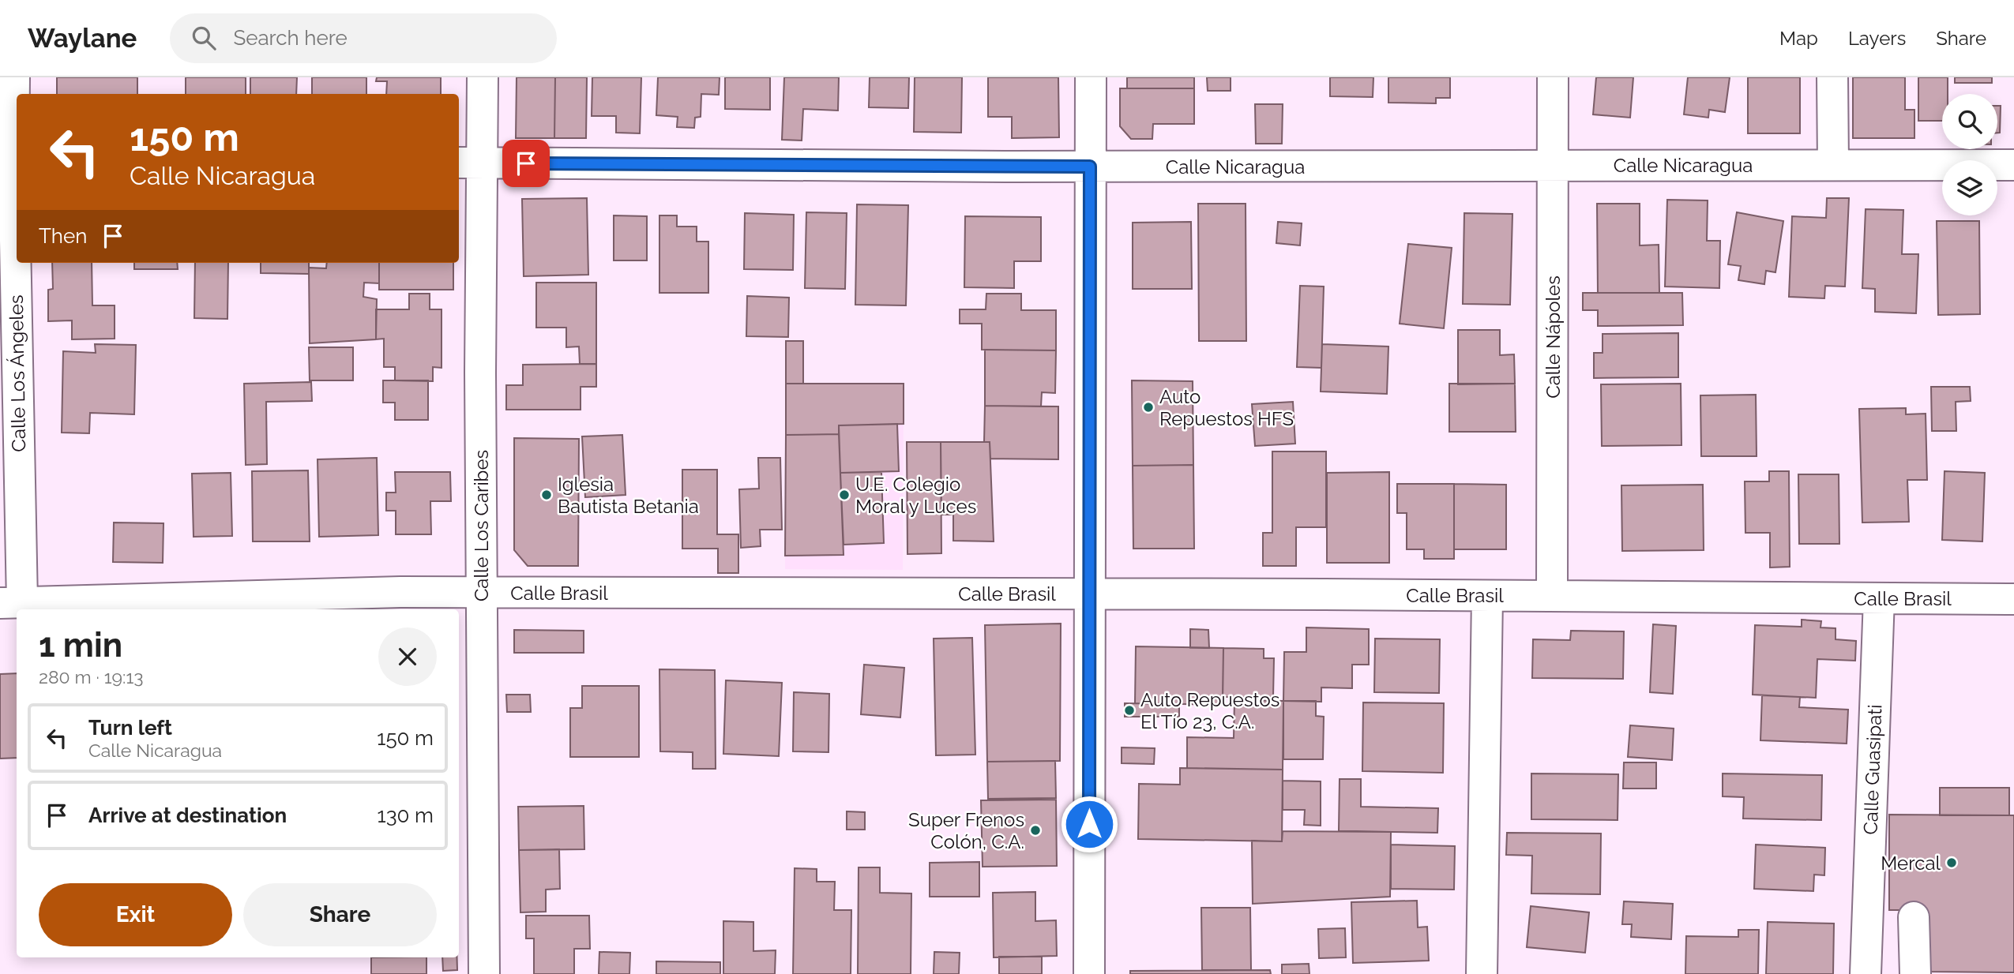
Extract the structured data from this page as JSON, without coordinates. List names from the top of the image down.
{
  "streets": {
    "street": [
      "Calle Nicaragua",
      "Calle Nápoles",
      "Calle Los Ángeles",
      "Calle Los Caribes",
      "Calle Brasil",
      "Calle Guasipati"
    ]
  },
  "crossings": [
    ["Calle Nicaragua", "Calle Nápoles"],
    ["Calle Nicaragua", "Calle Los Caribes"],
    ["Calle Nápoles", "Calle Brasil"],
    ["Calle Los Ángeles", "Calle Brasil"],
    ["Calle Los Caribes", "Calle Brasil"],
    ["Calle Brasil", "Calle Guasipati"]
  ],
  "places": [
    "Auto Repuestos HFS",
    "Iglesia Bautista Betania",
    "U.E. Colegio Moral y Luces",
    "Auto Repuestos El Tío 23, C.A.",
    "Super Frenos Colón, C.A.",
    "Mercal"
  ],
  "page": {
    "header": "Waylane",
    "search": "Search here",
    "nav": ["Map", "Layers", "Share"],
    "turn": ["150 m", "Calle Nicaragua"],
    "then": "Then",
    "heading": ["1 min", "280 m · 19:13"],
    "list": [
      {
        "name": "Turn left",
        "note": "Calle Nicaragua",
        "value": "150 m"
      },
      {
        "name": "Arrive at destination",
        "value": "130 m"
      }
    ],
    "buttons": ["Exit", "Share"]
  }
}
